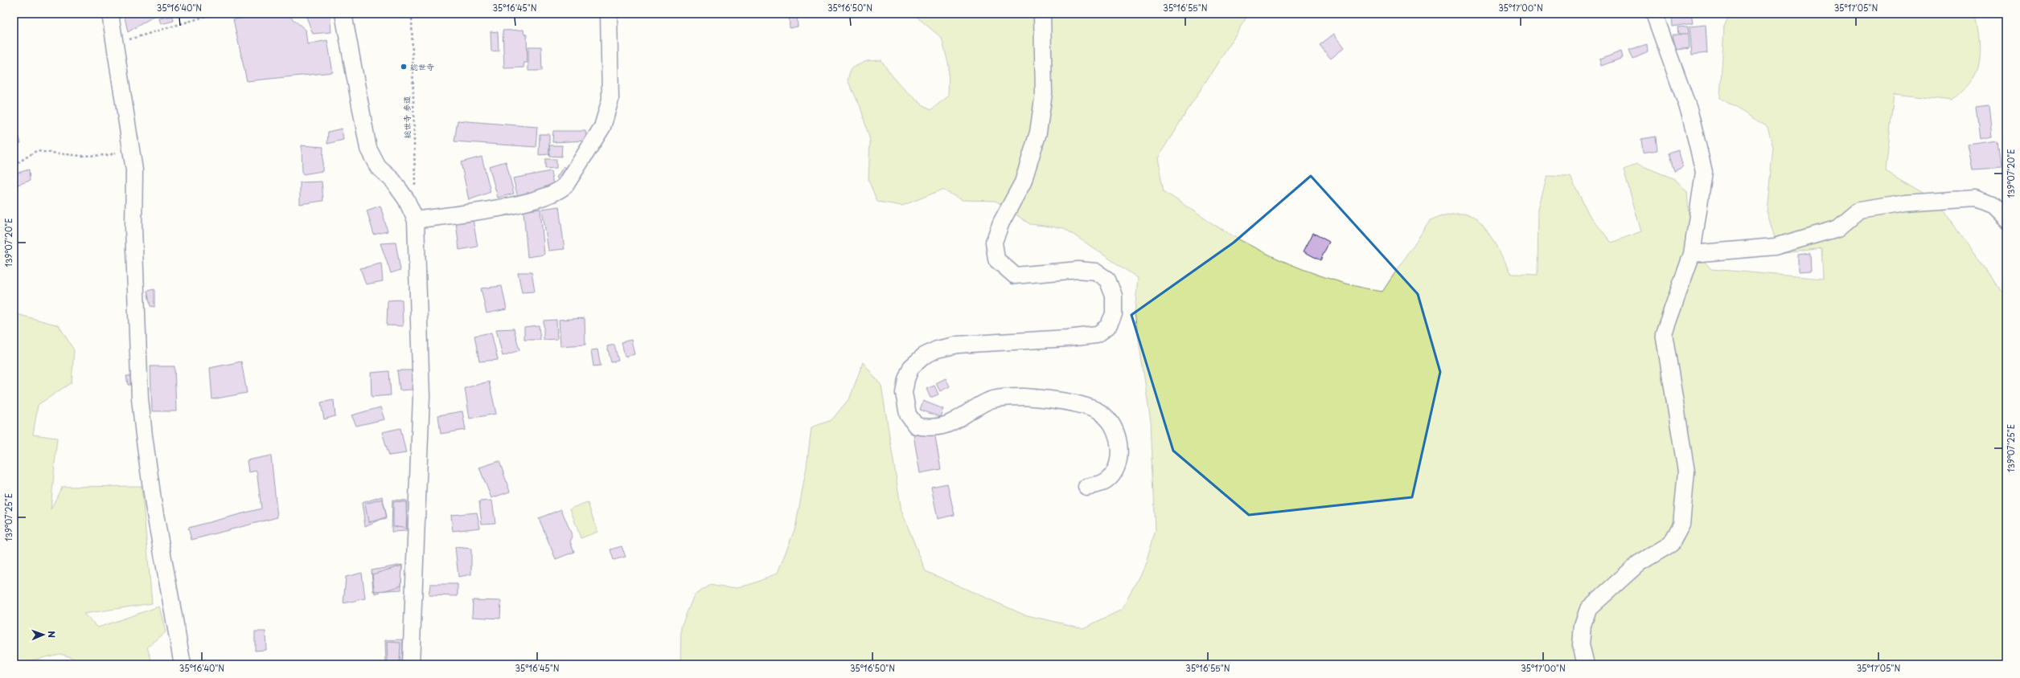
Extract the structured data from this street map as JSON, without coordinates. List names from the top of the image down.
{
  "streets": {
    "path": ["総世寺 参道"]
  },
  "places": ["総世寺"],
  "north": "right",
  "coordinates": [
    "35°16'40\"N",
    "35°16'45\"N",
    "35°16'50\"N",
    "35°16'55\"N",
    "35°17'00\"N",
    "35°17'05\"N",
    "139°07'20\"E",
    "139°07'25\"E"
  ]
}
